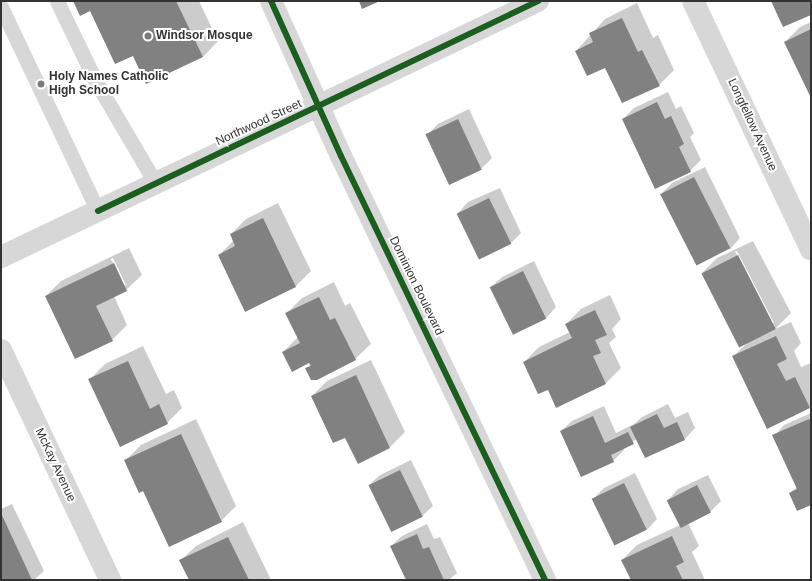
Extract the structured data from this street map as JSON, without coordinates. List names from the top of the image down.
{
  "streets": {
    "street": [
      "Northwood Street",
      "Longfellow Avenue",
      "Dominion Boulevard",
      "McKay Avenue"
    ]
  },
  "crossings": [
    ["Northwood Street", "Dominion Boulevard"]
  ],
  "places": ["Windsor Mosque", "Holy Names Catholic High School"]
}
